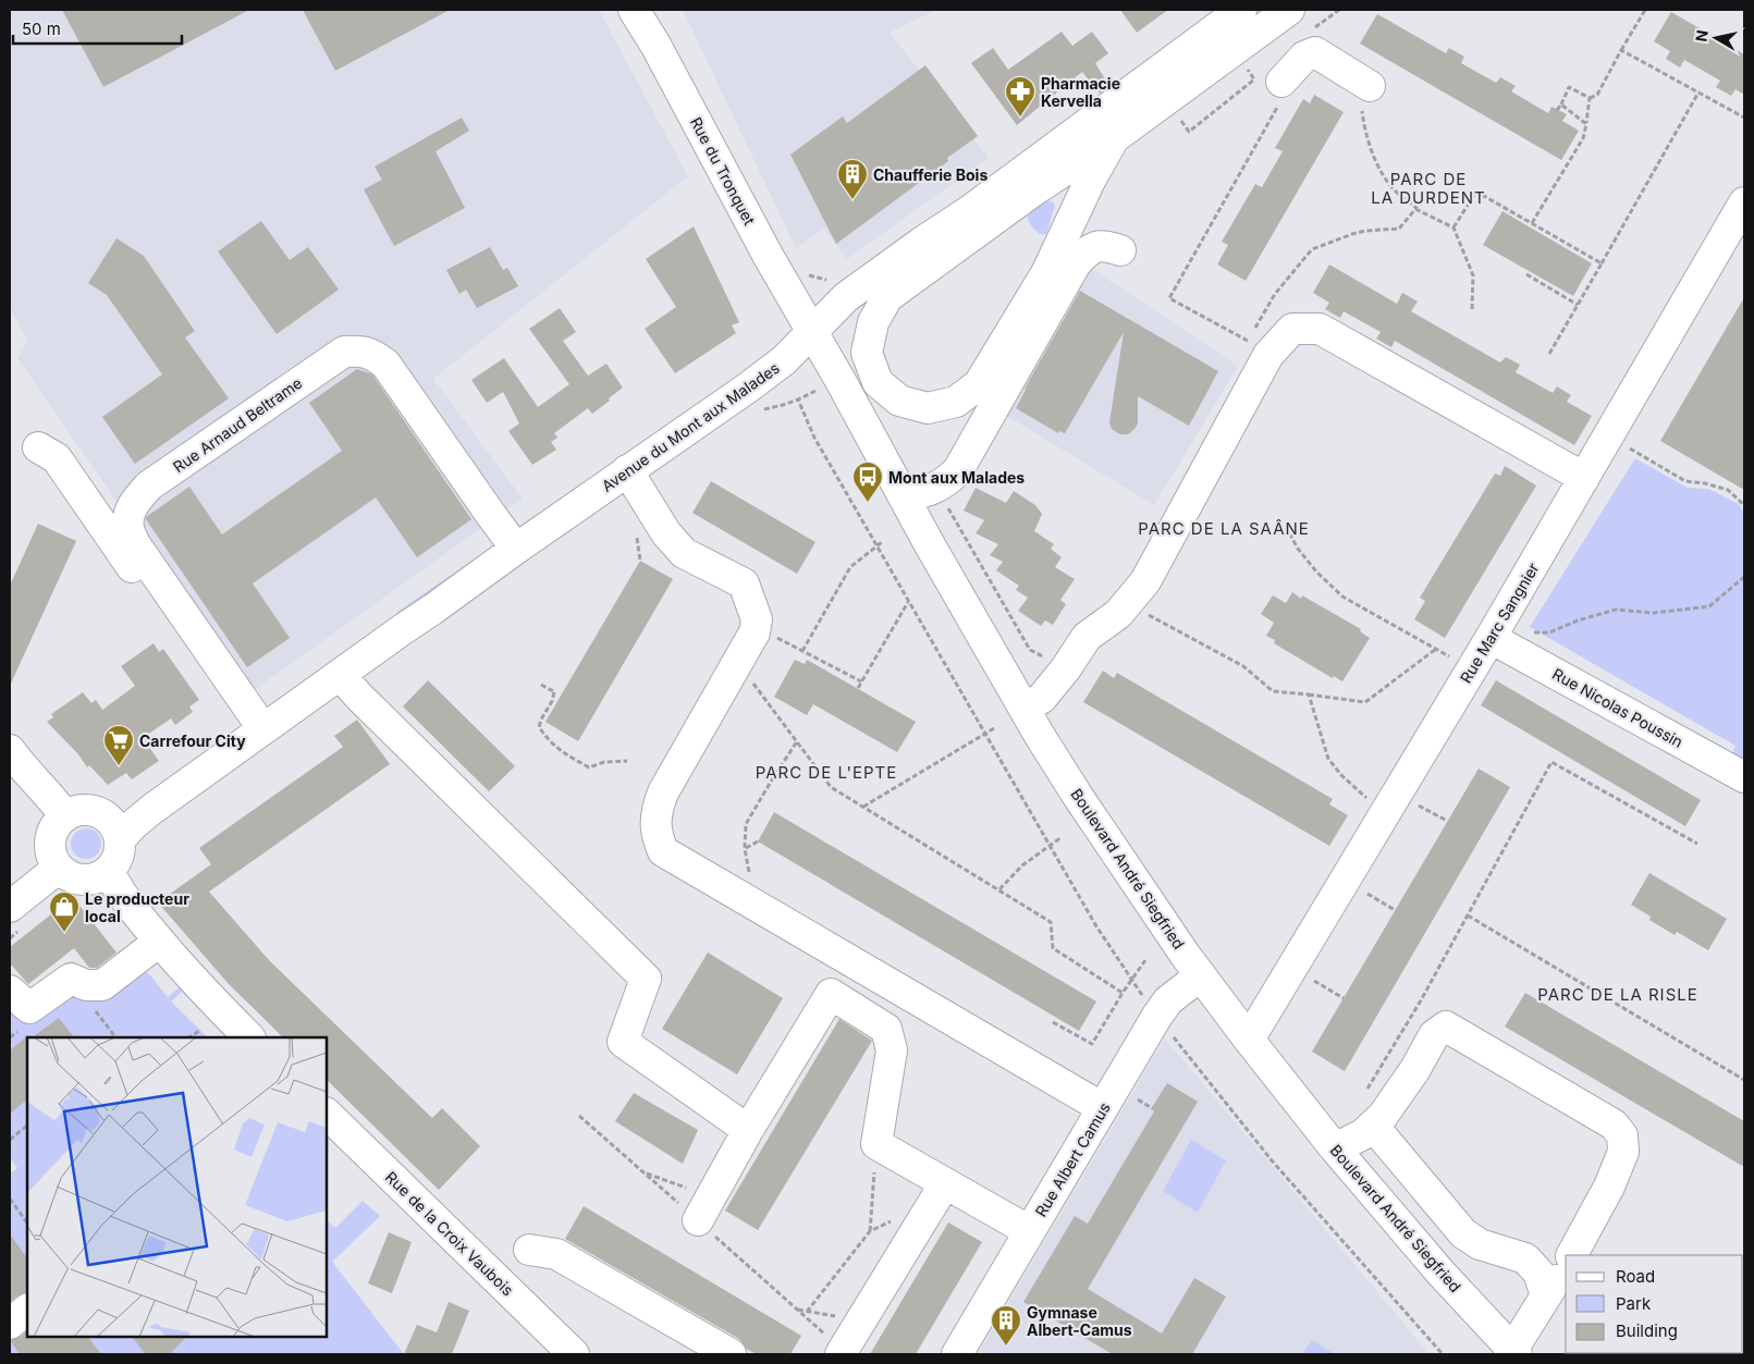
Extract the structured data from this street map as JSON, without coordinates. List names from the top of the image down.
{
  "streets": {
    "street": [
      "Rue du Tronquet",
      "Rue Arnaud Beltrame",
      "Avenue du Mont aux Malades",
      "Rue Marc Sangnier",
      "Rue Nicolas Poussin",
      "Boulevard André Siegfried",
      "Rue Albert Camus",
      "Rue de la Croix Vaubois"
    ]
  },
  "crossings": [
    ["Rue du Tronquet", "Avenue du Mont aux Malades"],
    ["Rue du Tronquet", "Boulevard André Siegfried"],
    ["Rue Arnaud Beltrame", "Avenue du Mont aux Malades"],
    ["Avenue du Mont aux Malades", "Boulevard André Siegfried"],
    ["Rue Marc Sangnier", "Rue Nicolas Poussin"],
    ["Rue Marc Sangnier", "Boulevard André Siegfried"],
    ["Boulevard André Siegfried", "Rue Albert Camus"]
  ],
  "districts": [
    "PARC DE LA DURDENT",
    "PARC DE LA SAÂNE",
    "PARC DE L'EPTE",
    "PARC DE LA RISLE"
  ],
  "places": {
    "pharmacy": ["Pharmacie Kervella"],
    "building": ["Chaufferie Bois", "Gymnase Albert-Camus"],
    "bus stop": ["Mont aux Malades"],
    "supermarket": ["Carrefour City"],
    "shop": ["Le producteur local"]
  },
  "legend": ["Road", "Park", "Building"],
  "scale_bar": "50 m",
  "north": "left"
}
